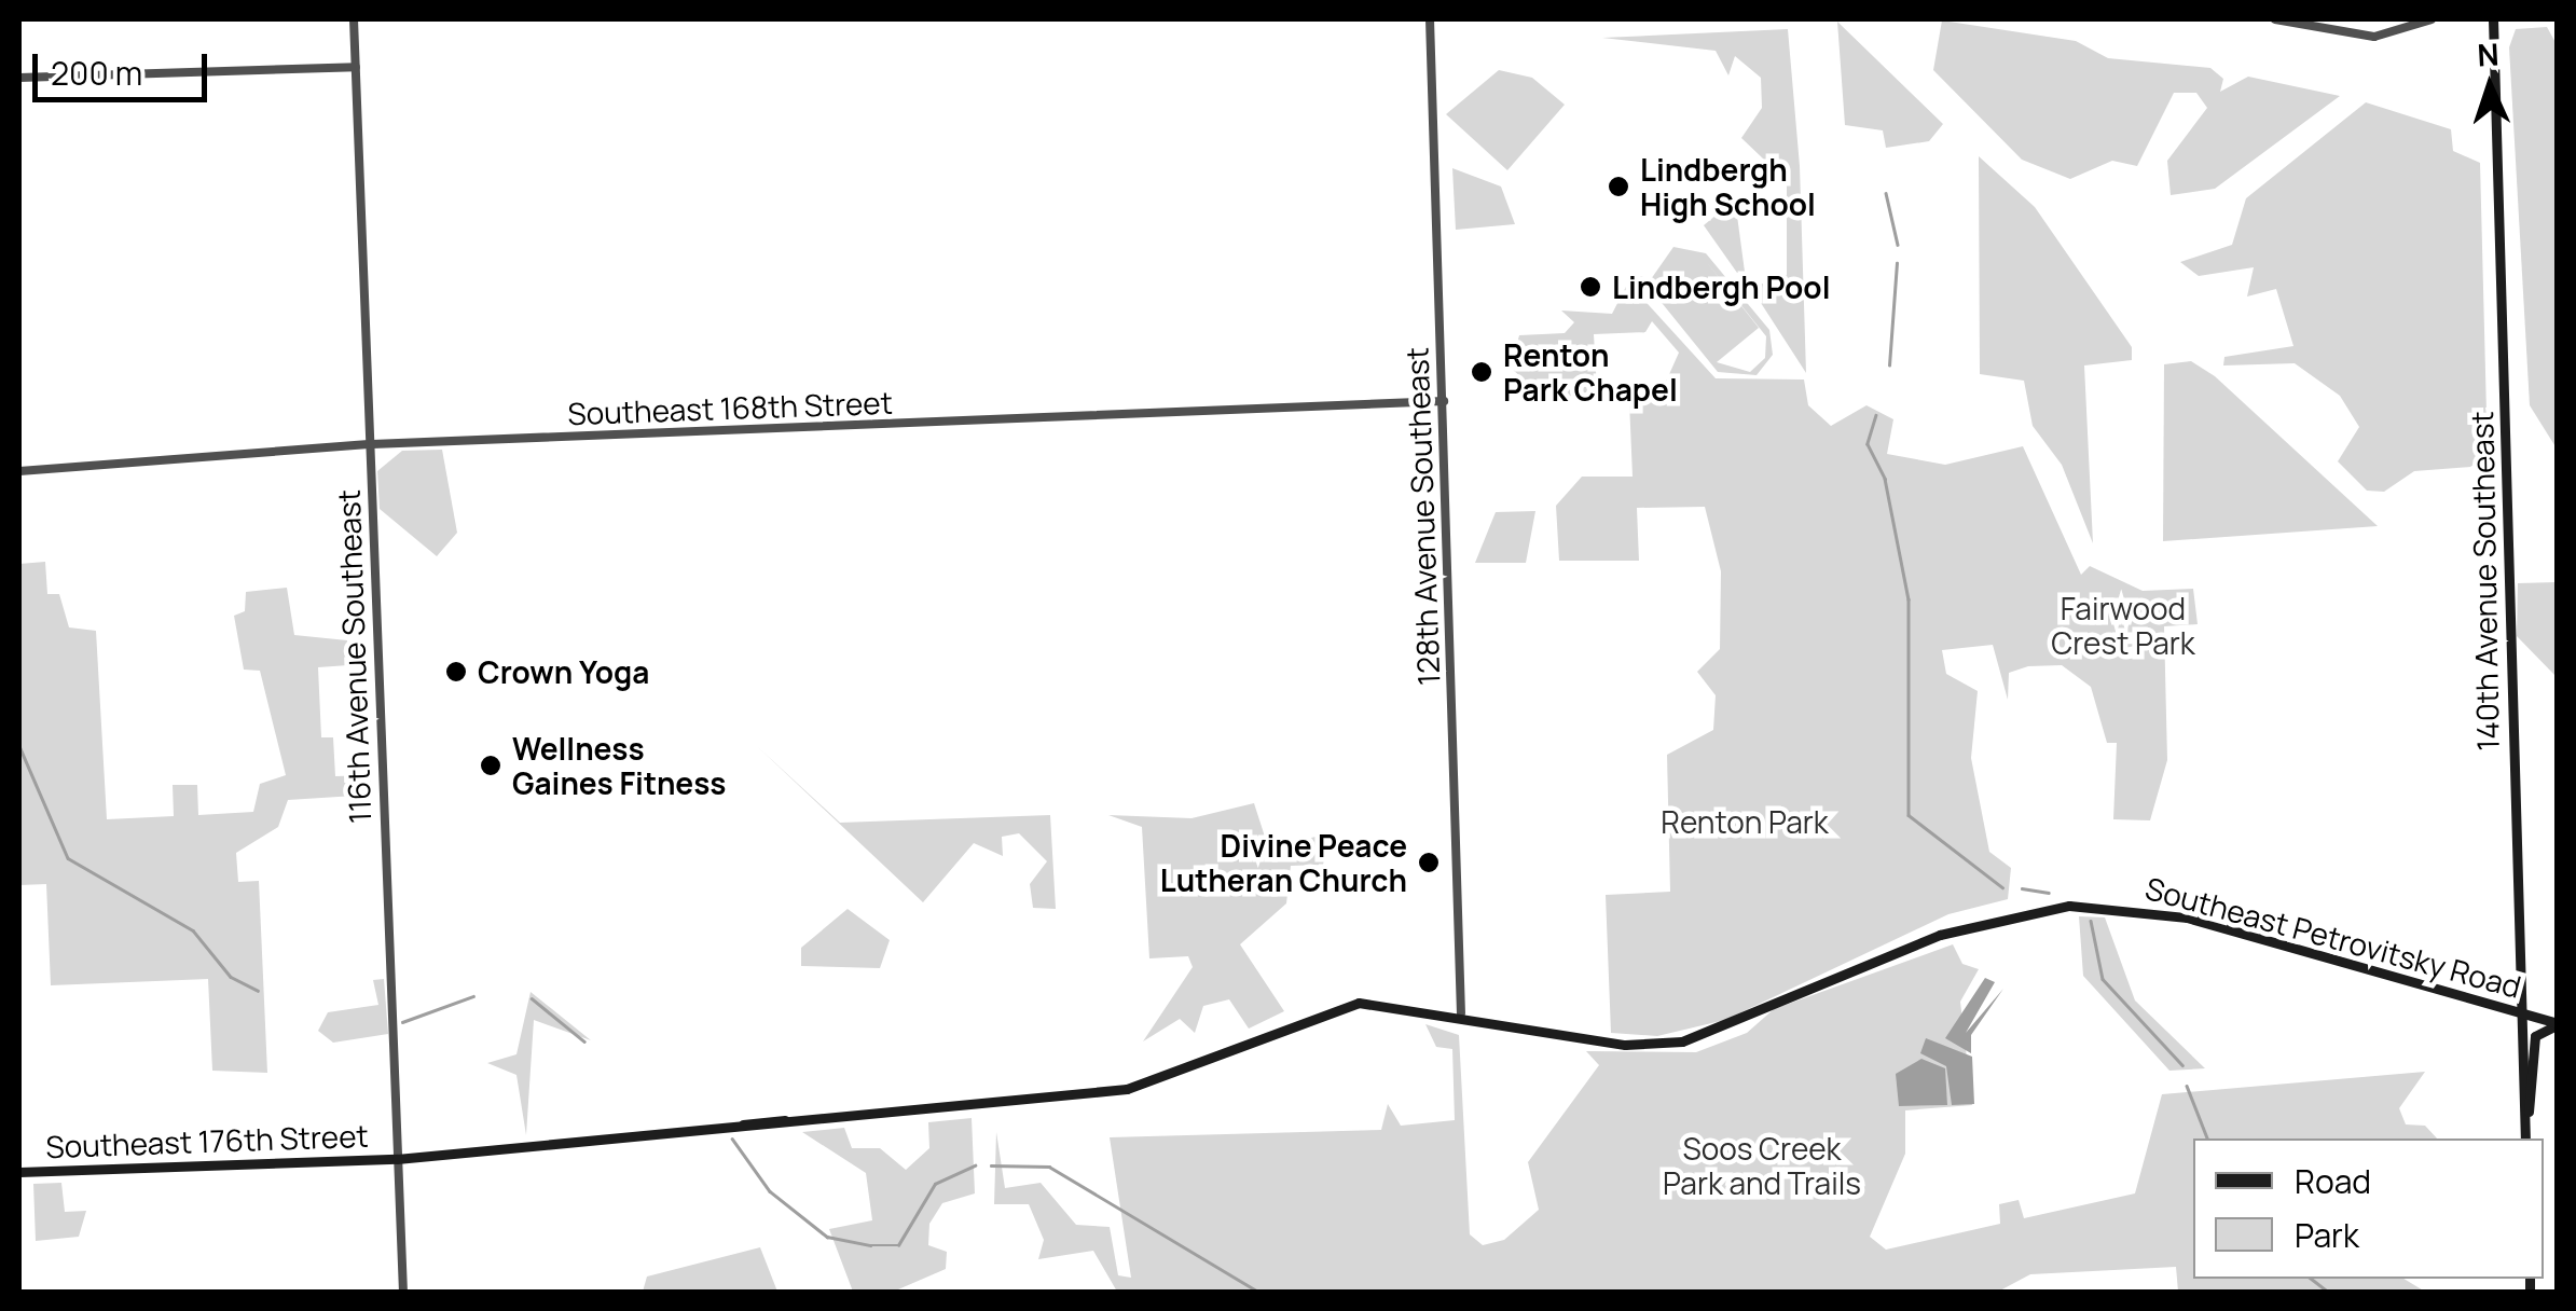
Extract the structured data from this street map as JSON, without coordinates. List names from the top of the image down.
{
  "streets": {
    "main road": ["140th Avenue Southeast", "Southeast Petrovitsky Road", "Southeast 176th Street"],
    "street": ["Southeast 168th Street", "128th Avenue Southeast", "116th Avenue Southeast"]
  },
  "crossings": [
    ["Southeast 168th Street", "128th Avenue Southeast"],
    ["Southeast 168th Street", "116th Avenue Southeast"],
    ["128th Avenue Southeast", "Southeast Petrovitsky Road"],
    ["140th Avenue Southeast", "Southeast Petrovitsky Road"],
    ["116th Avenue Southeast", "Southeast Petrovitsky Road"],
    ["116th Avenue Southeast", "Southeast 176th Street"],
    ["Southeast Petrovitsky Road", "Southeast 176th Street"]
  ],
  "parks": ["Fairwood Crest Park", "Renton Park", "Soos Creek Park and Trails"],
  "places": [
    "Lindbergh High School",
    "Lindbergh Pool",
    "Renton Park Chapel",
    "Crown Yoga",
    "Wellness Gaines Fitness",
    "Divine Peace Lutheran Church"
  ],
  "legend": ["Road", "Park"],
  "scale_bar": "200 m",
  "north": "top"
}
